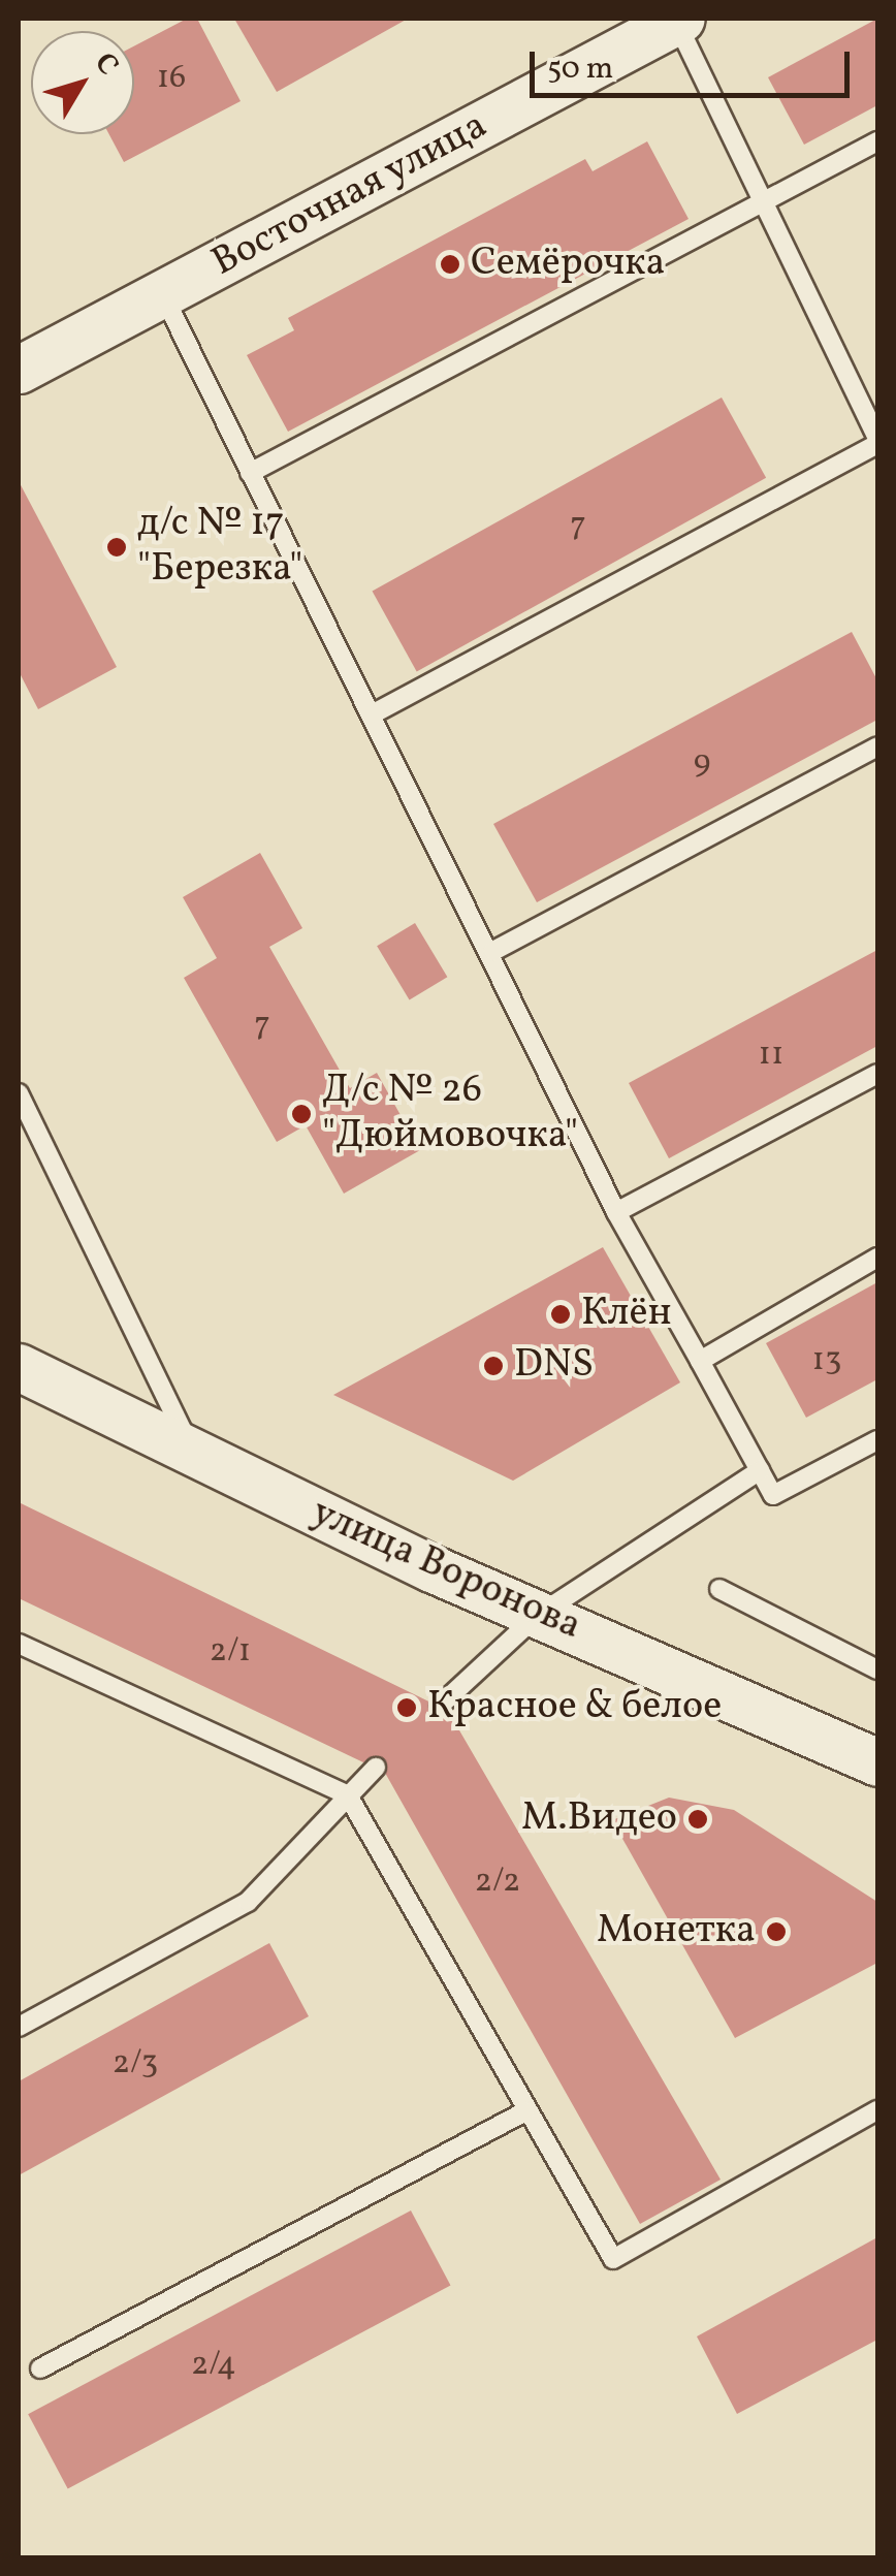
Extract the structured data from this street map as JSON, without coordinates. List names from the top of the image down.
{
  "streets": {
    "street": ["Восточная улица", "улица Воронова"]
  },
  "places": [
    "Семёрочка",
    "д/с № 17 \"Березка\"",
    "Д/с № 26 \"Дюймовочка\"",
    "Клён",
    "DNS",
    "Красное & белое",
    "М.Видео",
    "Монетка"
  ],
  "house_numbers": [
    "16",
    "7",
    "9",
    "7",
    "11",
    "13",
    "2/1",
    "2/2",
    "2/3",
    "2/4"
  ],
  "scale_bar": "50 m",
  "north": "top right"
}
